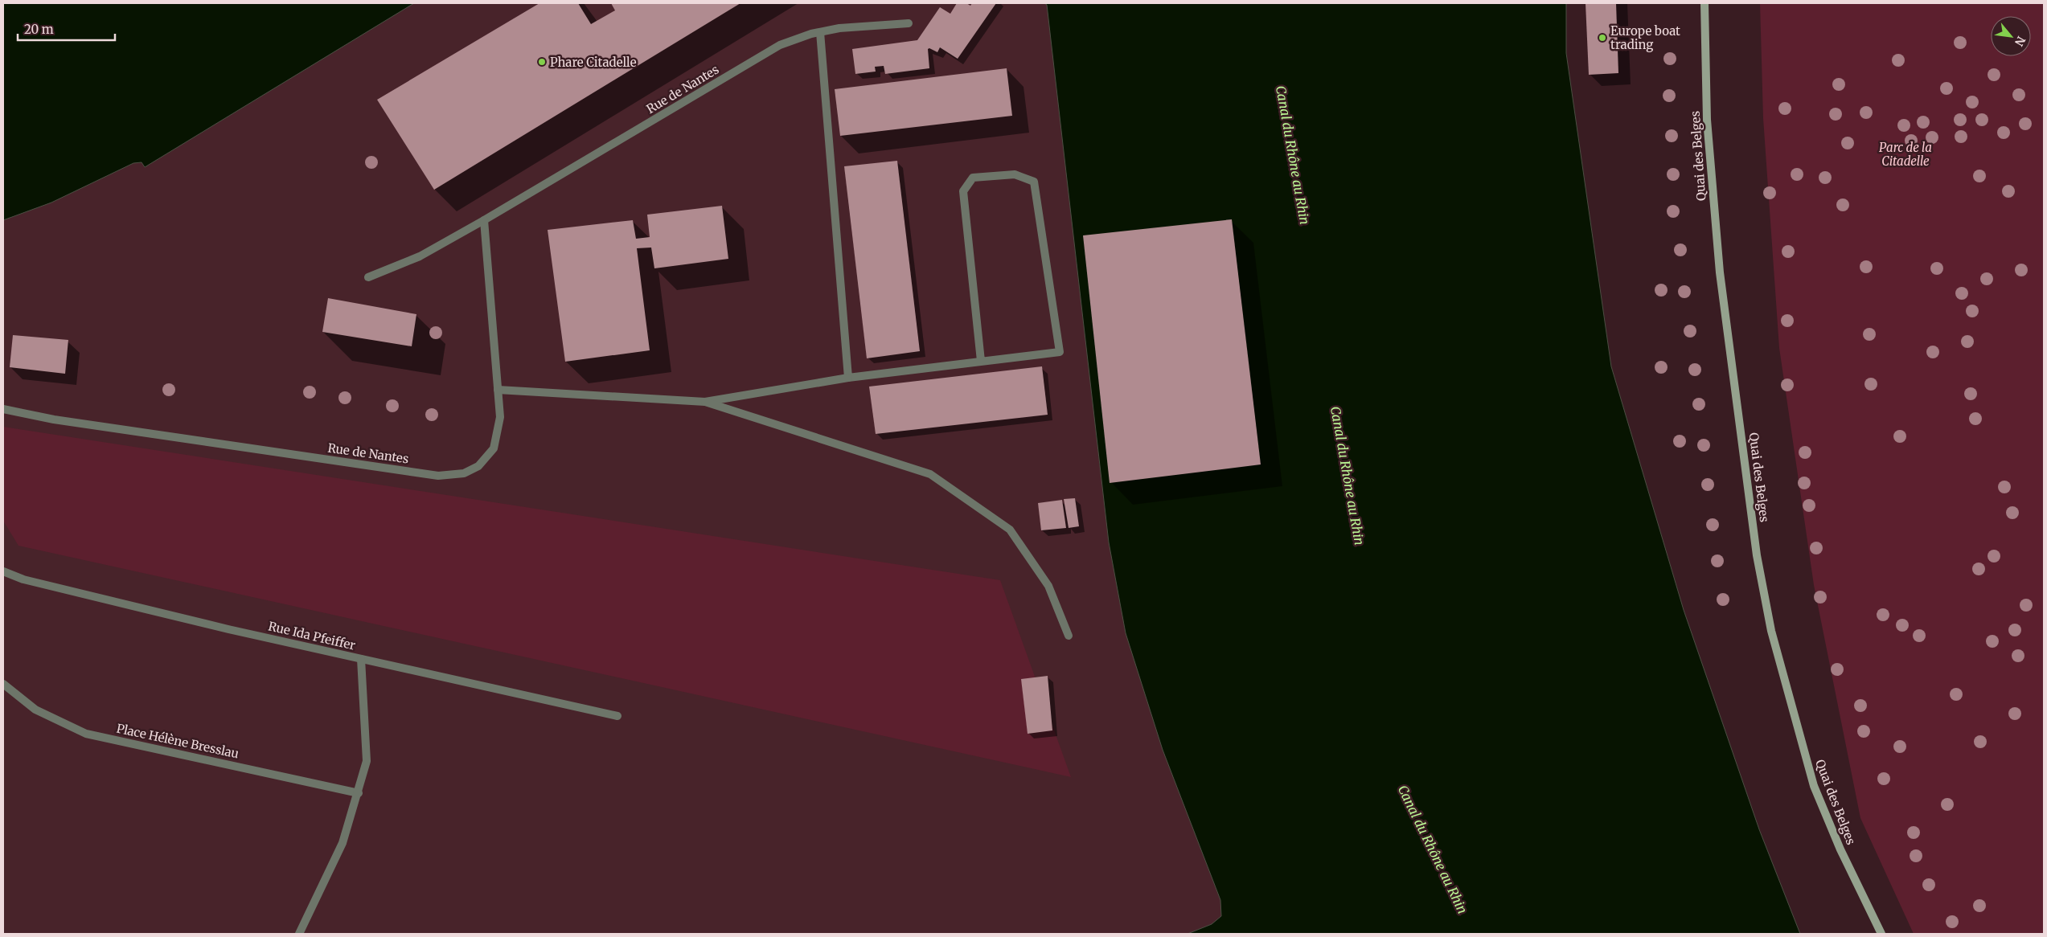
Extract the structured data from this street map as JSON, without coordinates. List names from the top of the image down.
{
  "streets": {
    "main road": ["Quai des Belges"],
    "street": ["Rue de Nantes", "Rue Ida Pfeiffer", "Place Hélène Bresslau"]
  },
  "water": ["Canal du Rhône au Rhin"],
  "parks": ["Parc de la Citadelle"],
  "places": ["Europe boat trading", "Phare Citadelle"],
  "scale_bar": "20 m",
  "north": "bottom right"
}
